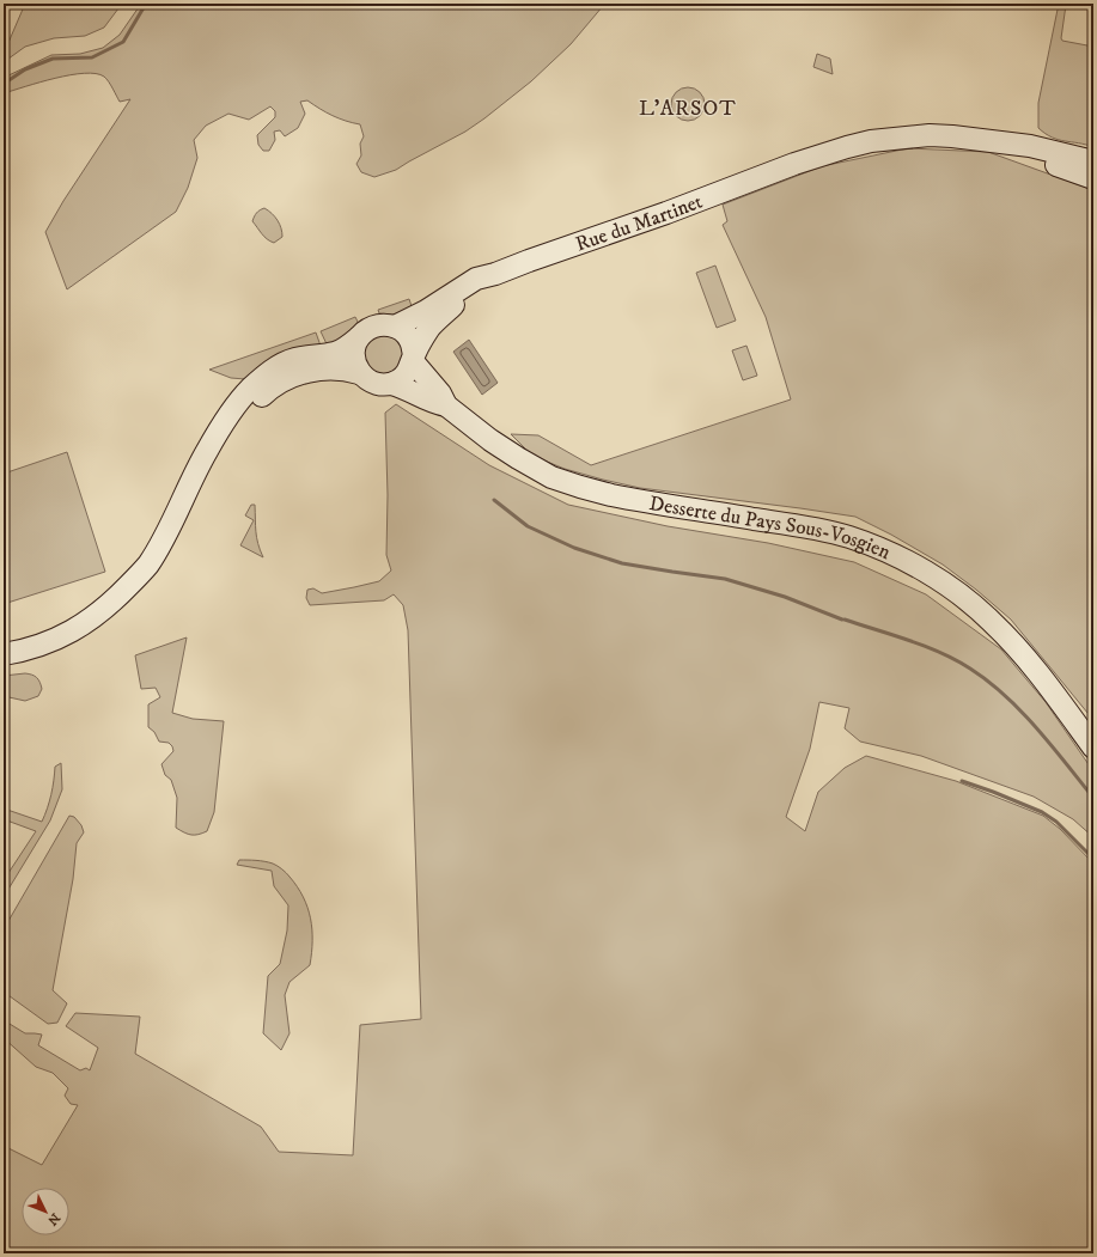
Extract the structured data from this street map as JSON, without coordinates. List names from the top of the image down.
{
  "streets": {
    "main road": ["Rue du Martinet", "Desserte du Pays Sous-Vosgien"]
  },
  "crossings": [
    ["Rue du Martinet", "Desserte du Pays Sous-Vosgien"]
  ],
  "districts": ["L'ARSOT"],
  "north": "bottom right"
}
